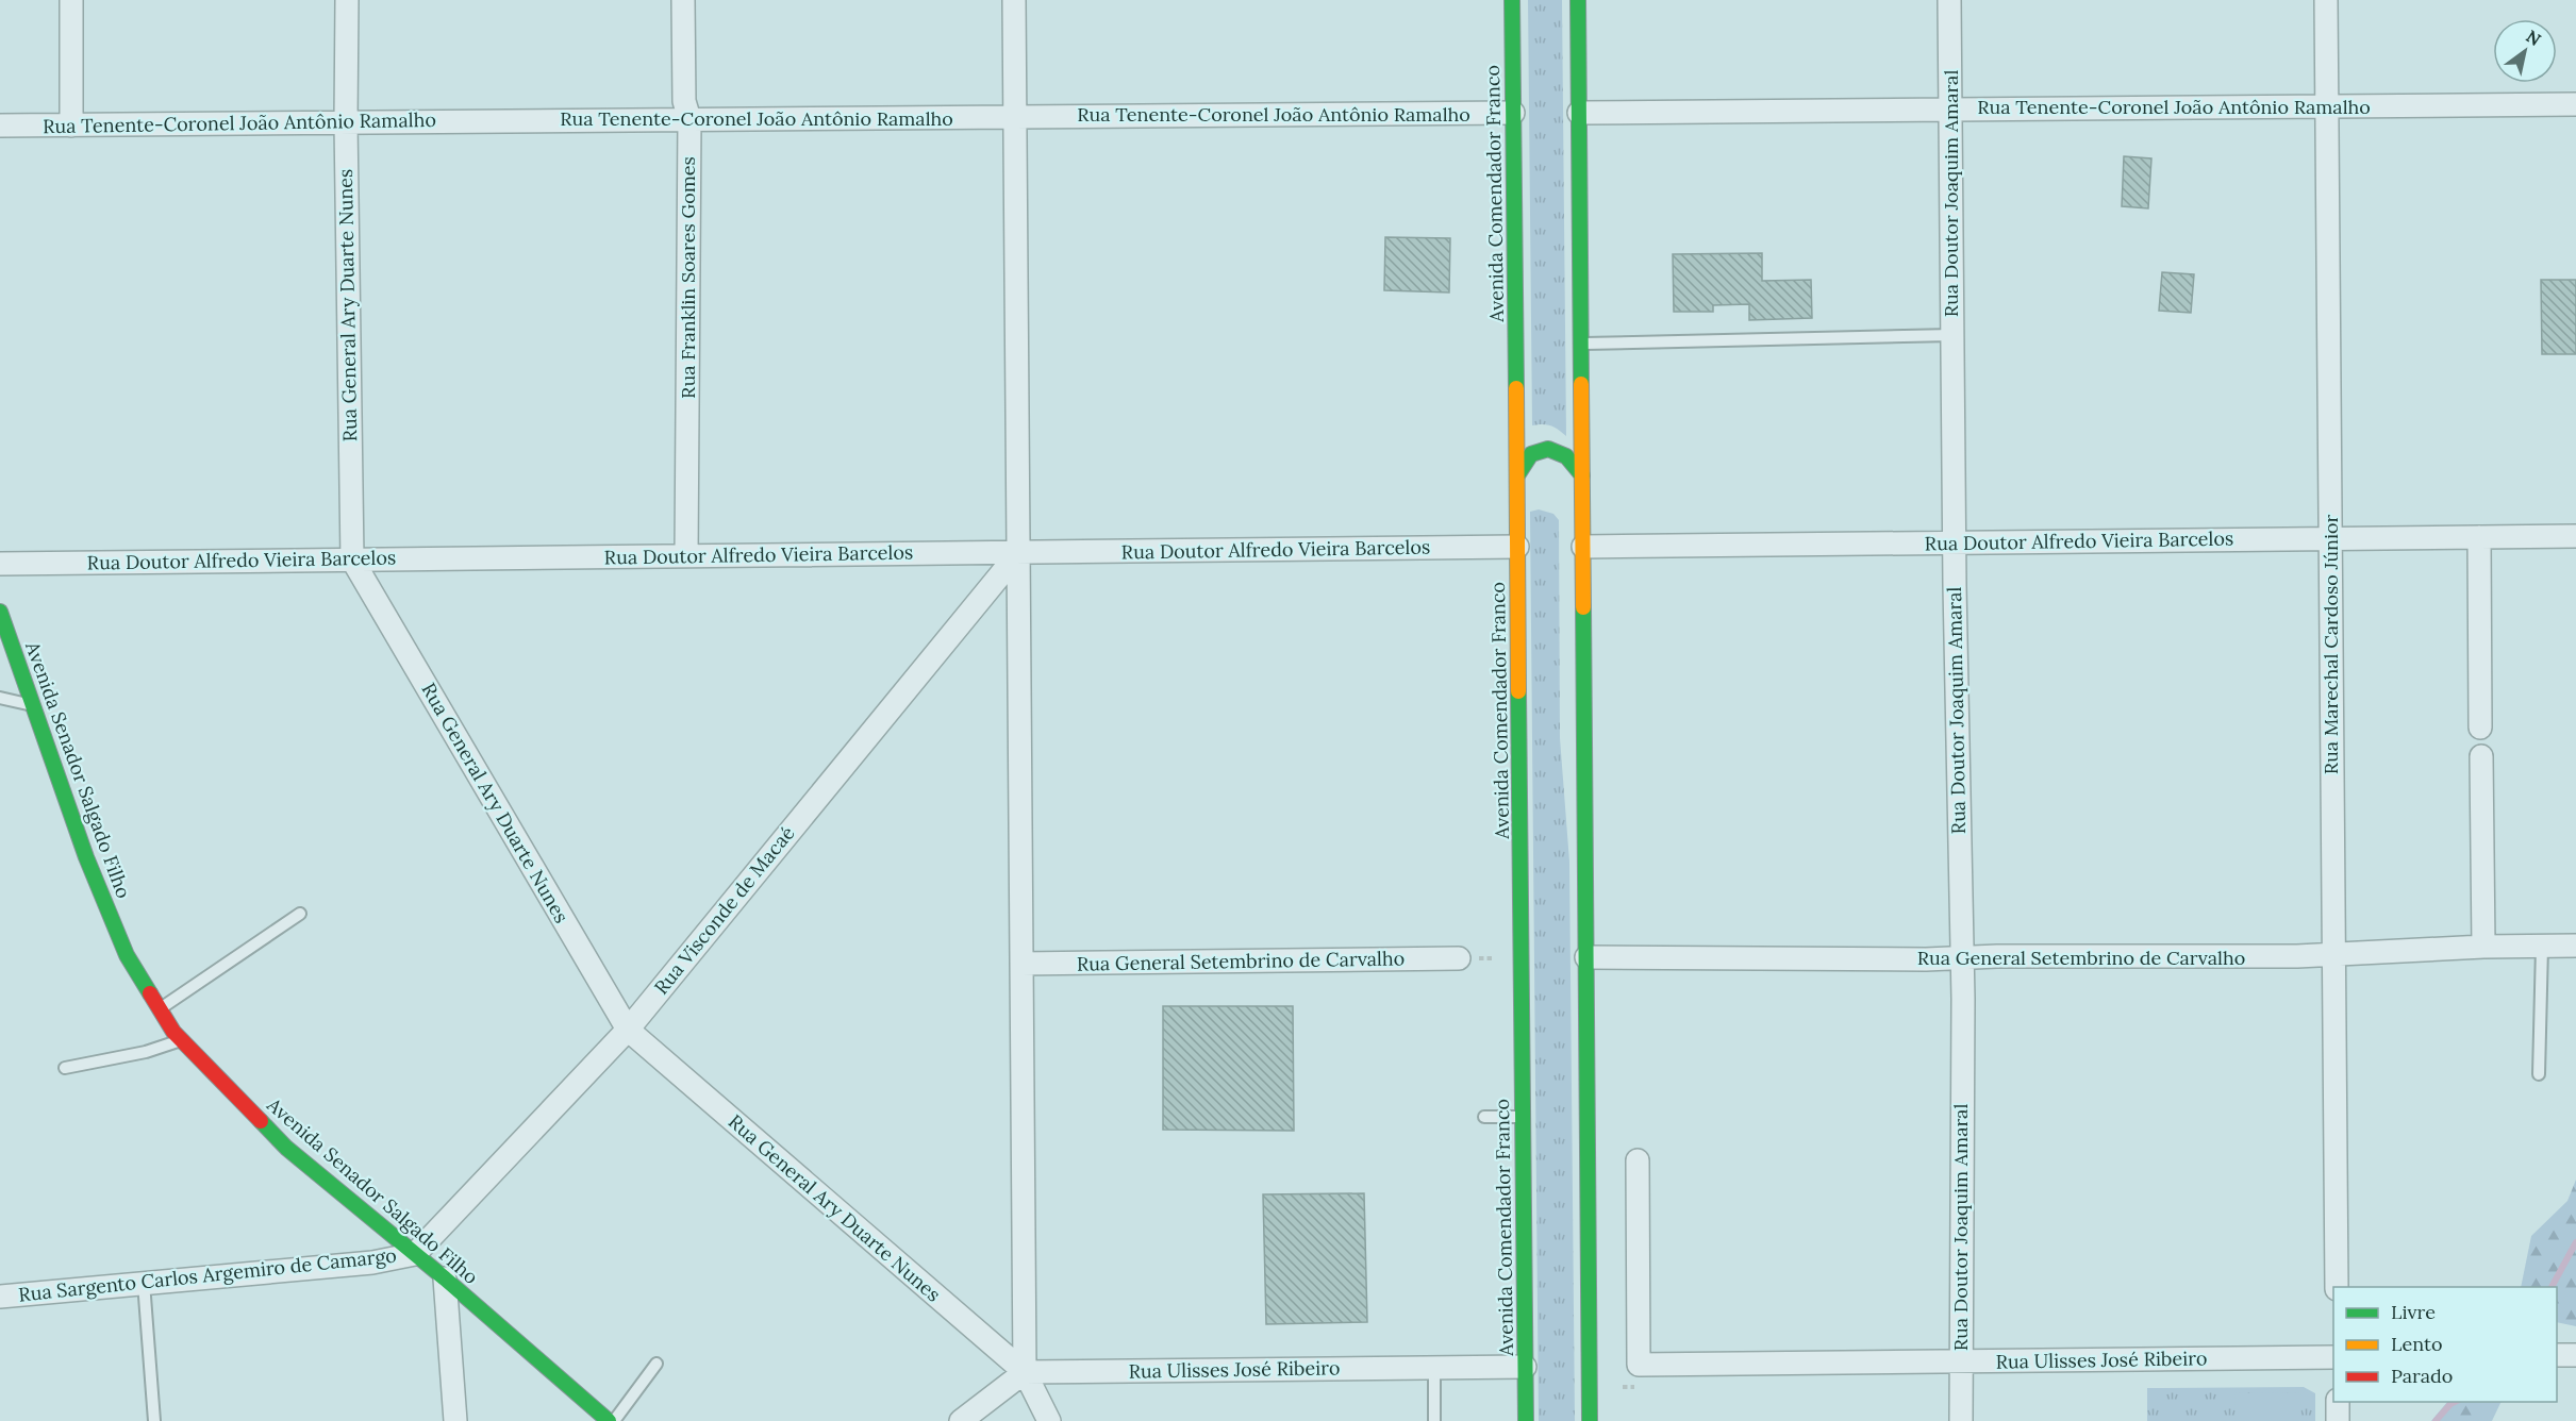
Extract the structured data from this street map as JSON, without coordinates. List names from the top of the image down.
{
  "streets": {
    "main road": ["Avenida Comendador Franco", "Avenida Senador Salgado Filho"],
    "street": [
      "Rua Tenente-Coronel João Antônio Ramalho",
      "Rua Doutor Joaquim Amaral",
      "Rua Franklin Soares Gomes",
      "Rua General Ary Duarte Nunes",
      "Rua Doutor Alfredo Vieira Barcelos",
      "Rua Marechal Cardoso Júnior",
      "Rua Visconde de Macaé",
      "Rua General Setembrino de Carvalho",
      "Rua Sargento Carlos Argemiro de Camargo",
      "Rua Ulisses José Ribeiro"
    ]
  },
  "crossings": [
    ["Rua Tenente-Coronel João Antônio Ramalho", "Avenida Comendador Franco"],
    ["Rua Tenente-Coronel João Antônio Ramalho", "Rua Doutor Joaquim Amaral"],
    ["Rua Tenente-Coronel João Antônio Ramalho", "Rua Franklin Soares Gomes"],
    ["Rua Tenente-Coronel João Antônio Ramalho", "Rua General Ary Duarte Nunes"],
    ["Rua Tenente-Coronel João Antônio Ramalho", "Rua Marechal Cardoso Júnior"],
    ["Avenida Comendador Franco", "Rua Doutor Alfredo Vieira Barcelos"],
    ["Avenida Comendador Franco", "Rua Ulisses José Ribeiro"],
    ["Rua Doutor Joaquim Amaral", "Rua Doutor Alfredo Vieira Barcelos"],
    ["Rua Doutor Joaquim Amaral", "Rua General Setembrino de Carvalho"],
    ["Rua Doutor Joaquim Amaral", "Rua Ulisses José Ribeiro"],
    ["Rua Franklin Soares Gomes", "Rua Doutor Alfredo Vieira Barcelos"],
    ["Rua General Ary Duarte Nunes", "Rua Doutor Alfredo Vieira Barcelos"],
    ["Rua General Ary Duarte Nunes", "Rua Visconde de Macaé"],
    ["Rua General Ary Duarte Nunes", "Rua Ulisses José Ribeiro"],
    ["Rua Doutor Alfredo Vieira Barcelos", "Rua Marechal Cardoso Júnior"],
    ["Rua Doutor Alfredo Vieira Barcelos", "Rua Visconde de Macaé"],
    ["Rua Marechal Cardoso Júnior", "Rua General Setembrino de Carvalho"],
    ["Avenida Senador Salgado Filho", "Rua Visconde de Macaé"],
    ["Avenida Senador Salgado Filho", "Rua Sargento Carlos Argemiro de Camargo"],
    ["Rua Visconde de Macaé", "Rua Sargento Carlos Argemiro de Camargo"]
  ],
  "legend": ["Livre", "Lento", "Parado"],
  "north": "top right"
}
